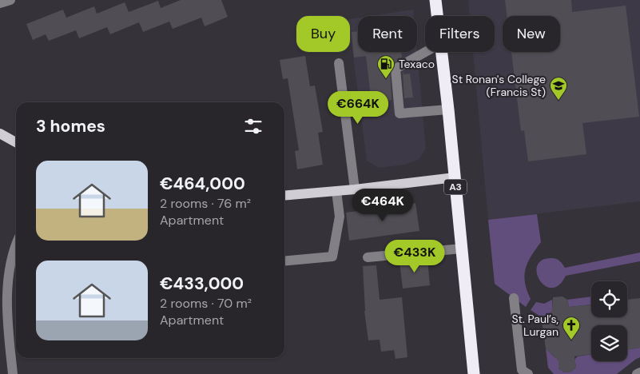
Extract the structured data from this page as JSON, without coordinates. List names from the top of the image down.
{
  "streets": {
    "highway": ["A3"]
  },
  "places": {
    "fuel station": ["Texaco"],
    "school or university": ["St Ronan's College (Francis St)"],
    "church": ["St. Paul’s, Lurgan"]
  },
  "page": {
    "chip": [
      "Buy",
      "Rent",
      "Filters",
      "New"
    ],
    "price": ["€664K", "€464K", "€433K"],
    "heading": "3 homes",
    "list": [
      {
        "name": "€464,000",
        "note": "2 rooms · 76 m² · Apartment"
      },
      {
        "name": "€433,000",
        "note": "2 rooms · 70 m² · Apartment"
      }
    ]
  }
}
